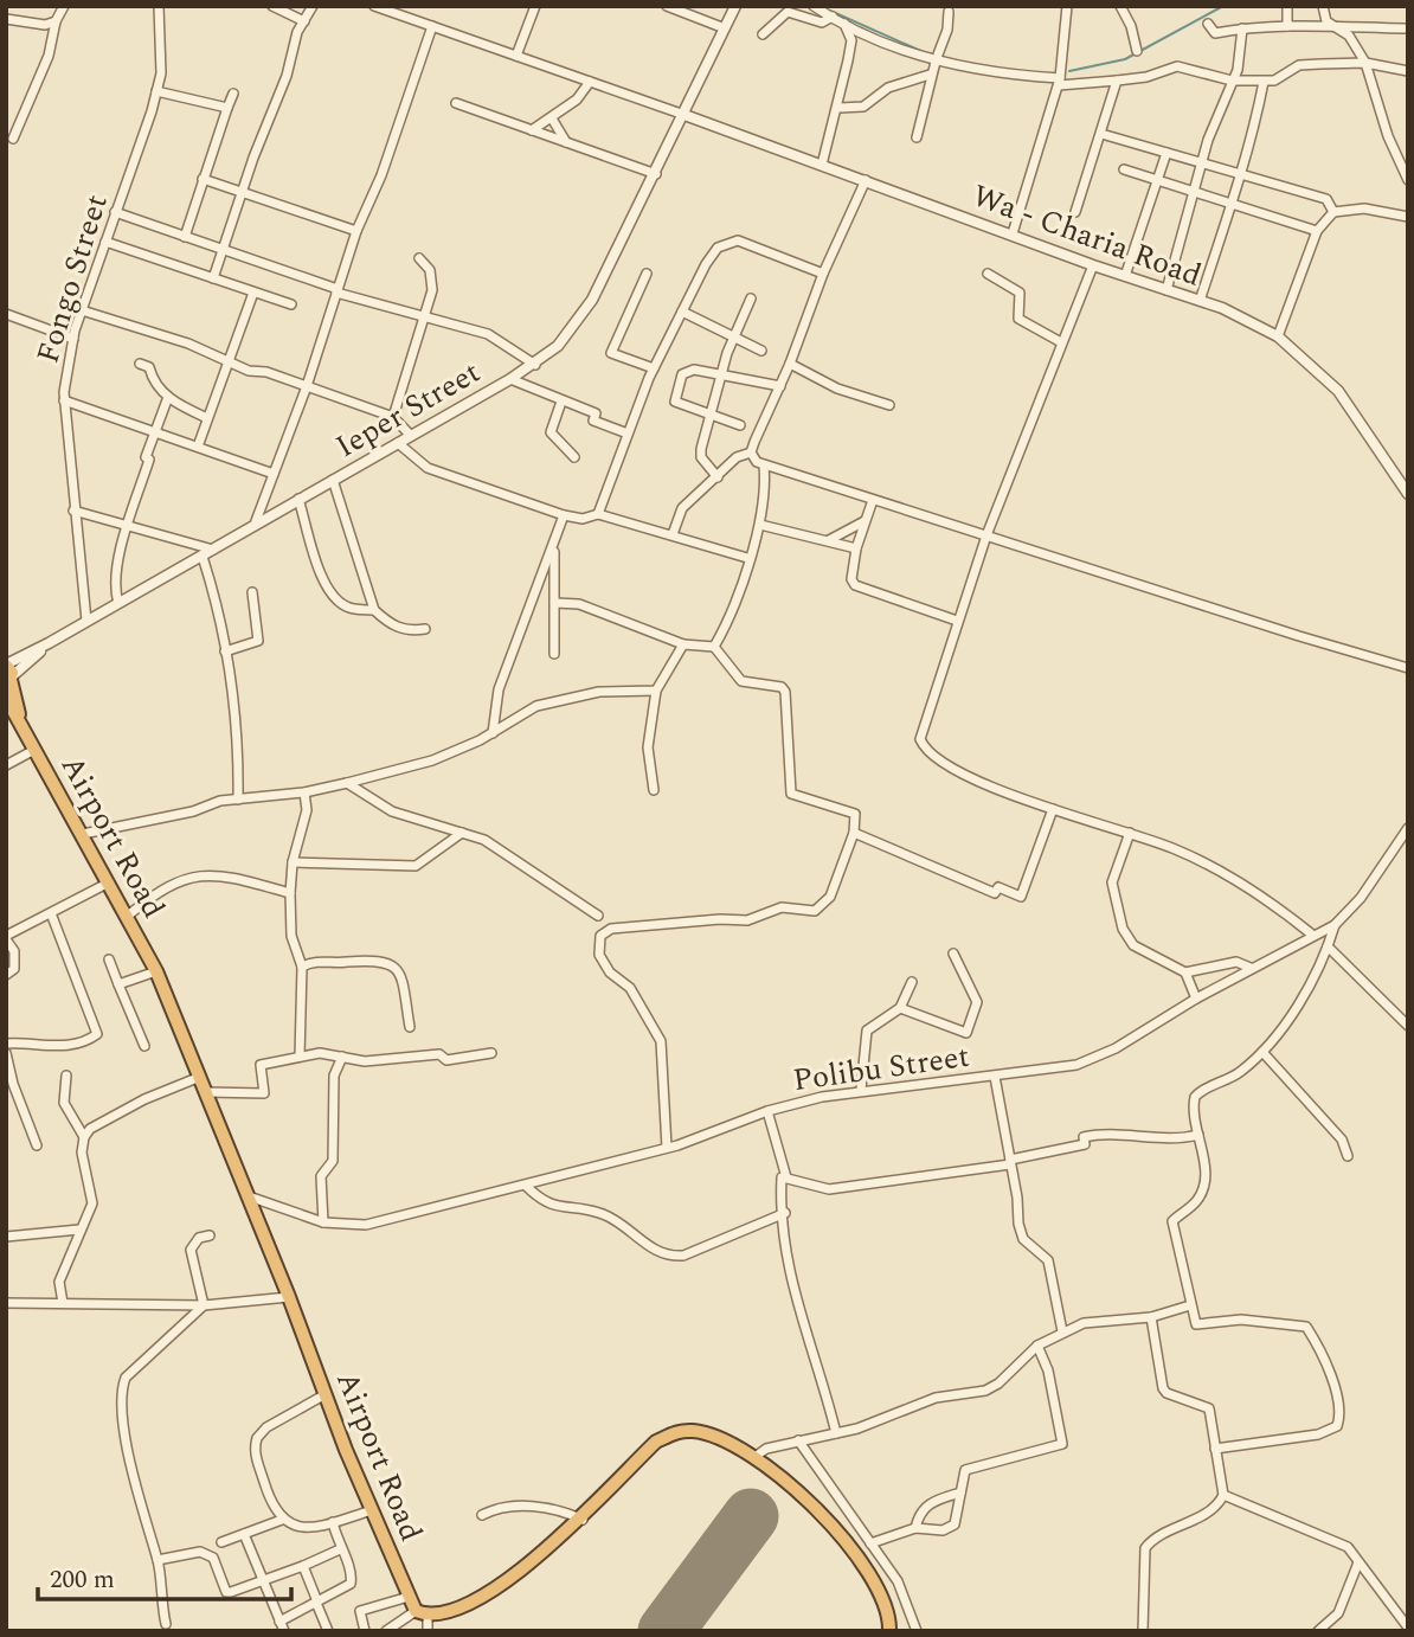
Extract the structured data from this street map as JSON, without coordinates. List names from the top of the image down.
{
  "streets": {
    "highway": ["Airport Road"],
    "street": [
      "Wa - Charia Road",
      "Fongo Street",
      "Ieper Street",
      "Polibu Street"
    ]
  },
  "crossings": [
    ["Wa - Charia Road", "Ieper Street"],
    ["Fongo Street", "Ieper Street"],
    ["Ieper Street", "Airport Road"],
    ["Airport Road", "Polibu Street"]
  ],
  "scale_bar": "200 m"
}
